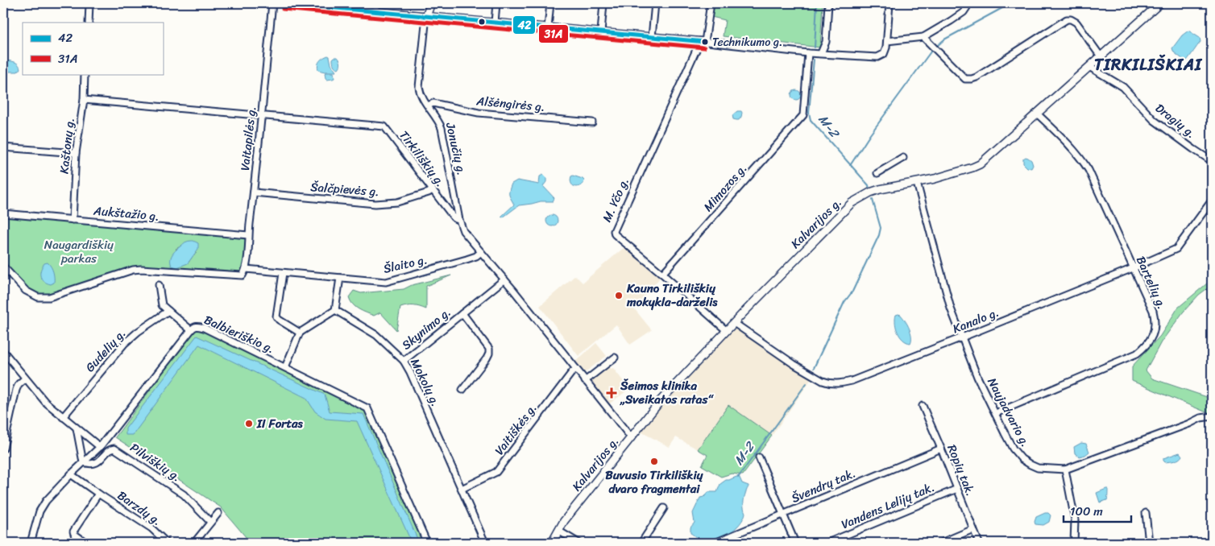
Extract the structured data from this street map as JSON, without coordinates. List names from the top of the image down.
{
  "streets": {
    "main road": ["Kalvarijos g."],
    "street": [
      "Alšėngirės g.",
      "Dragių g.",
      "Vaitapilės g.",
      "Kaštonų g.",
      "Jonučių g.",
      "Tirkiliškių g.",
      "Mimozos g.",
      "Šalčpievės g.",
      "M. Yčo g.",
      "Aukštažio g.",
      "Šlaito g.",
      "Bartelių g.",
      "Kanalo g.",
      "Skynimo g.",
      "Balbieriškio g.",
      "Gudelių g.",
      "Mokolų g.",
      "Naujadvario g.",
      "Vaitiškės g.",
      "Pilviškių g.",
      "Ropių tak.",
      "Švendrų tak.",
      "Vandens Lelijų tak.",
      "Barzdų g."
    ]
  },
  "crossings": [
    ["Alšėngirės g.", "Jonučių g."],
    ["Dragių g.", "Kalvarijos g."],
    ["Vaitapilės g.", "Tirkiliškių g."],
    ["Vaitapilės g.", "Šalčpievės g."],
    ["Vaitapilės g.", "Aukštažio g."],
    ["Kaštonų g.", "Tirkiliškių g."],
    ["Kaštonų g.", "Aukštažio g."],
    ["Jonučių g.", "Tirkiliškių g."],
    ["Tirkiliškių g.", "Šalčpievės g."],
    ["Tirkiliškių g.", "Kalvarijos g."],
    ["Tirkiliškių g.", "Šlaito g."],
    ["Tirkiliškių g.", "Skynimo g."],
    ["Tirkiliškių g.", "Vaitiškės g."],
    ["Mimozos g.", "M. Yčo g."],
    ["M. Yčo g.", "Kalvarijos g."],
    ["Kalvarijos g.", "Bartelių g."],
    ["Kalvarijos g.", "Kanalo g."],
    ["Kalvarijos g.", "Naujadvario g."],
    ["Bartelių g.", "Kanalo g."],
    ["Bartelių g.", "Naujadvario g."],
    ["Kanalo g.", "Naujadvario g."],
    ["Skynimo g.", "Mokolų g."],
    ["Balbieriškio g.", "Pilviškių g."],
    ["Balbieriškio g.", "Barzdų g."],
    ["Mokolų g.", "Vaitiškės g."],
    ["Ropių tak.", "Švendrų tak."],
    ["Ropių tak.", "Vandens Lelijų tak."]
  ],
  "districts": ["TIRKILIŠKIAI"],
  "water": ["M-2"],
  "parks": ["Naugardiškių parkas"],
  "places": {
    "other": [
      "Technikumo g.",
      "Kauno Tirkiliškių mokykla-darželis",
      "II Fortas",
      "Buvusio Tirkiliškių dvaro fragmentai"
    ],
    "health": ["Šeimos klinika „Sveikatos ratas“"]
  },
  "lines": ["transit line 42", "transit line 31A"],
  "legend": ["42", "31A"],
  "scale_bar": "100 m"
}
